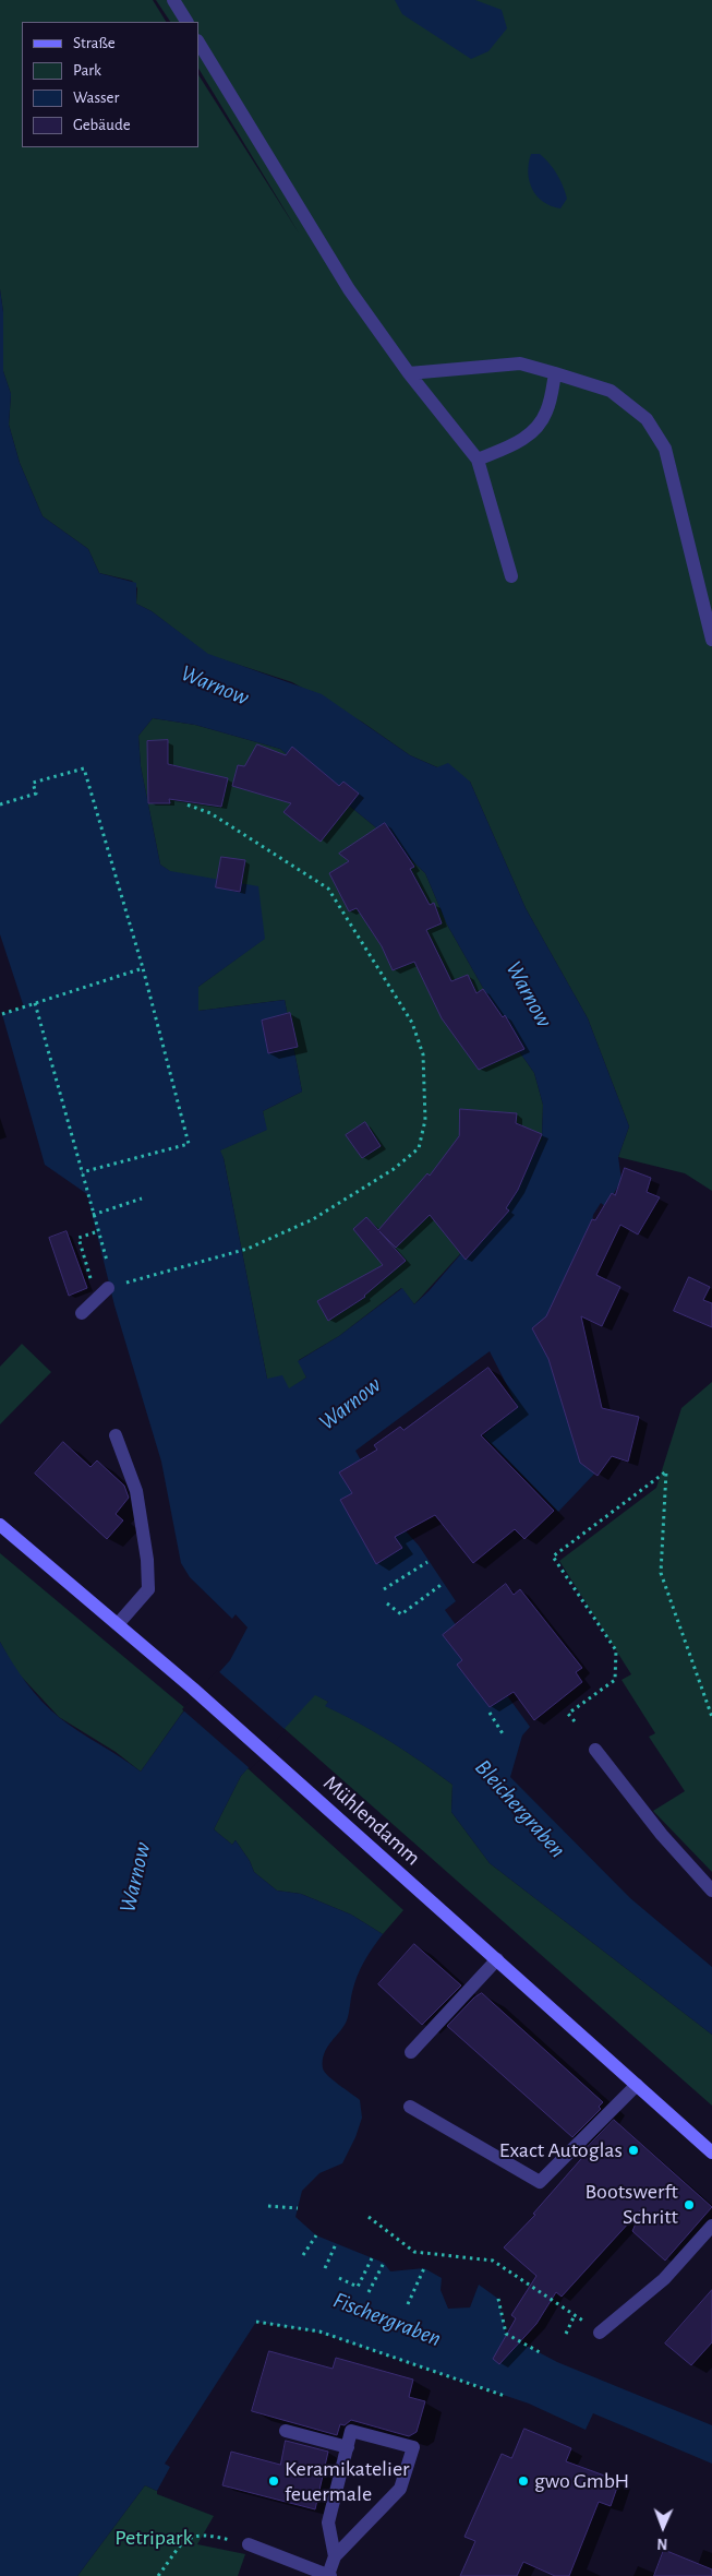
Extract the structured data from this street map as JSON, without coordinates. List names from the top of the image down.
{
  "streets": {
    "main road": ["Mühlendamm"]
  },
  "water": ["Warnow", "Bleichergraben", "Fischergraben"],
  "parks": ["Petripark"],
  "places": [
    "Exact Autoglas",
    "Bootswerft Schritt",
    "Keramikatelier feuermale",
    "gwo GmbH"
  ],
  "legend": [
    "Straße",
    "Park",
    "Wasser",
    "Gebäude"
  ],
  "north": "bottom"
}
